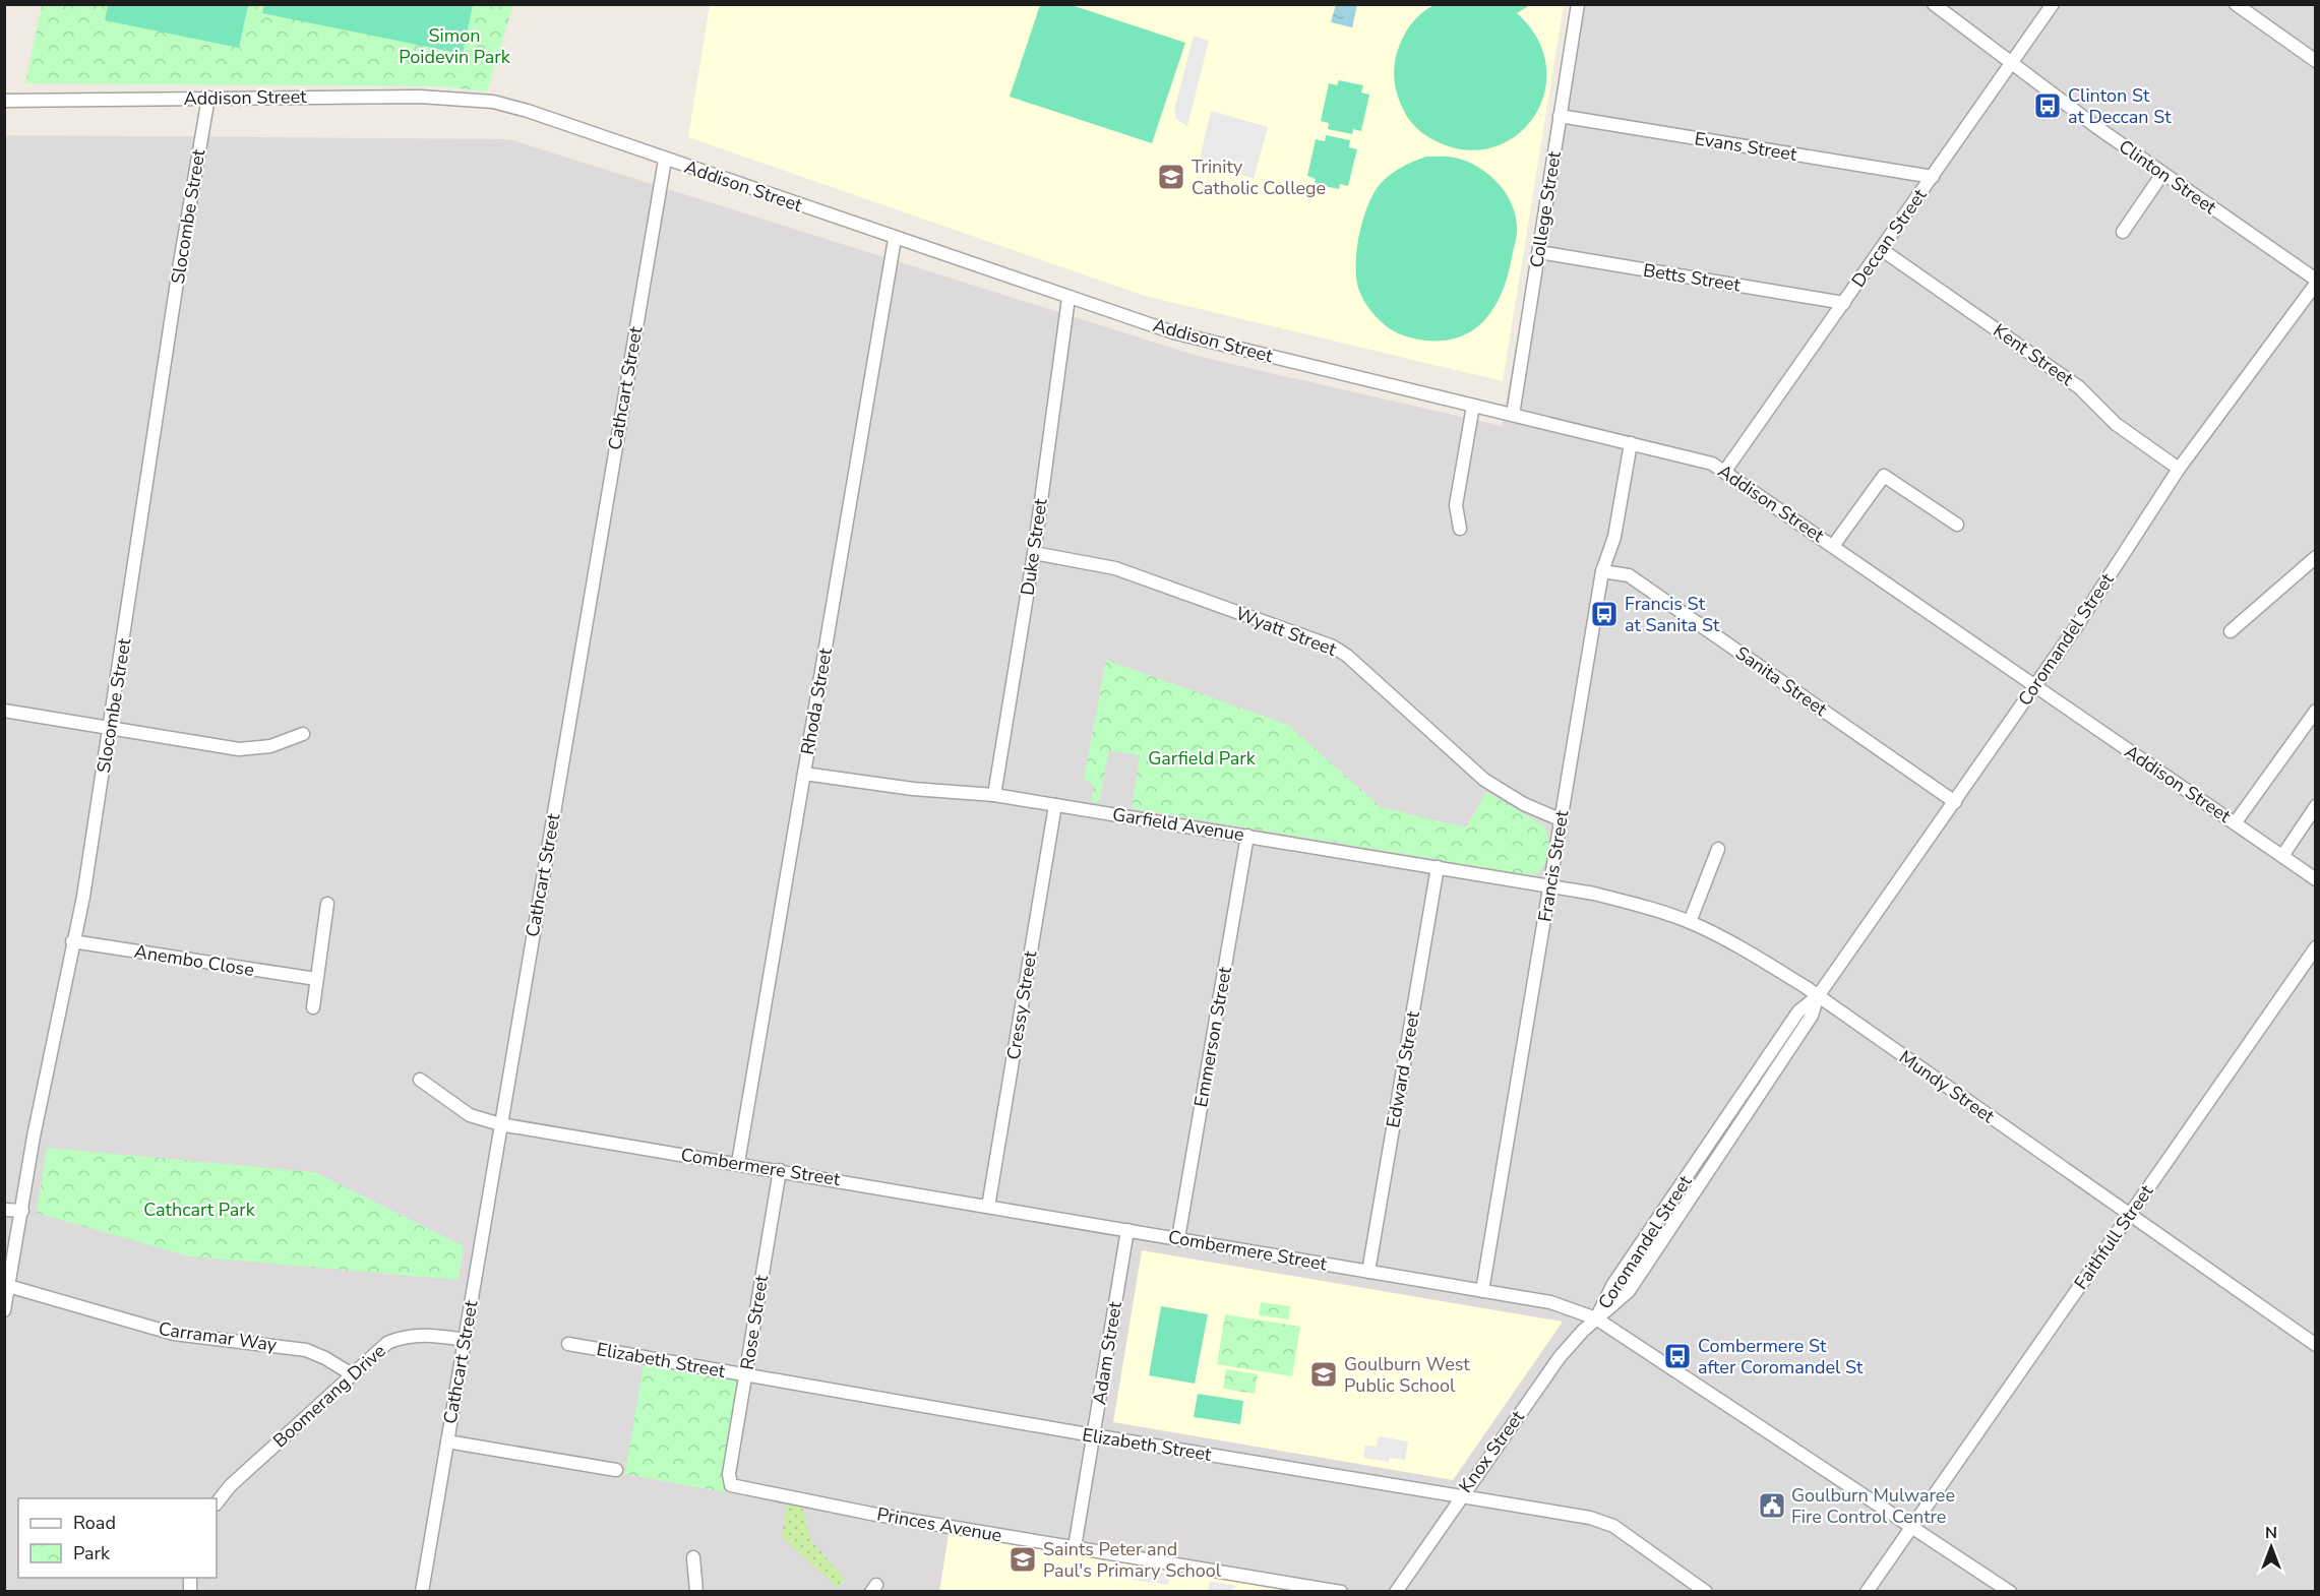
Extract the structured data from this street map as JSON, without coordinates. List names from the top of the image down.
{
  "streets": {
    "street": [
      "Addison Street",
      "Evans Street",
      "Clinton Street",
      "College Street",
      "Slocombe Street",
      "Deccan Street",
      "Betts Street",
      "Kent Street",
      "Cathcart Street",
      "Duke Street",
      "Wyatt Street",
      "Coromandel Street",
      "Sanita Street",
      "Rhoda Street",
      "Garfield Avenue",
      "Francis Street",
      "Anembo Close",
      "Cressy Street",
      "Emmerson Street",
      "Edward Street",
      "Mundy Street",
      "Combermere Street",
      "Faithfull Street",
      "Rose Street",
      "Carramar Way",
      "Adam Street",
      "Elizabeth Street",
      "Boomerang Drive",
      "Knox Street",
      "Princes Avenue"
    ]
  },
  "crossings": [
    ["Addison Street", "College Street"],
    ["Addison Street", "Slocombe Street"],
    ["Addison Street", "Deccan Street"],
    ["Addison Street", "Cathcart Street"],
    ["Addison Street", "Duke Street"],
    ["Addison Street", "Coromandel Street"],
    ["Addison Street", "Rhoda Street"],
    ["Addison Street", "Francis Street"],
    ["Evans Street", "College Street"],
    ["Evans Street", "Deccan Street"],
    ["Clinton Street", "Deccan Street"],
    ["Clinton Street", "Coromandel Street"],
    ["College Street", "Betts Street"],
    ["Slocombe Street", "Anembo Close"],
    ["Slocombe Street", "Carramar Way"],
    ["Deccan Street", "Betts Street"],
    ["Deccan Street", "Kent Street"],
    ["Kent Street", "Coromandel Street"],
    ["Cathcart Street", "Combermere Street"],
    ["Cathcart Street", "Boomerang Drive"],
    ["Duke Street", "Wyatt Street"],
    ["Duke Street", "Garfield Avenue"],
    ["Wyatt Street", "Francis Street"],
    ["Coromandel Street", "Sanita Street"],
    ["Coromandel Street", "Mundy Street"],
    ["Coromandel Street", "Combermere Street"],
    ["Coromandel Street", "Knox Street"],
    ["Sanita Street", "Francis Street"],
    ["Rhoda Street", "Garfield Avenue"],
    ["Rhoda Street", "Combermere Street"],
    ["Garfield Avenue", "Francis Street"],
    ["Garfield Avenue", "Cressy Street"],
    ["Garfield Avenue", "Emmerson Street"],
    ["Garfield Avenue", "Edward Street"],
    ["Garfield Avenue", "Mundy Street"],
    ["Francis Street", "Mundy Street"],
    ["Francis Street", "Combermere Street"],
    ["Cressy Street", "Combermere Street"],
    ["Emmerson Street", "Combermere Street"],
    ["Edward Street", "Combermere Street"],
    ["Mundy Street", "Faithfull Street"],
    ["Combermere Street", "Faithfull Street"],
    ["Combermere Street", "Rose Street"],
    ["Combermere Street", "Adam Street"],
    ["Combermere Street", "Knox Street"],
    ["Rose Street", "Elizabeth Street"],
    ["Rose Street", "Princes Avenue"],
    ["Carramar Way", "Boomerang Drive"],
    ["Adam Street", "Elizabeth Street"],
    ["Adam Street", "Princes Avenue"],
    ["Elizabeth Street", "Knox Street"]
  ],
  "parks": ["Simon Poidevin Park", "Garfield Park", "Cathcart Park"],
  "places": {
    "bus stop": ["Clinton St at Deccan St", "Francis St at Sanita St", "Combermere St after Coromandel St"],
    "school or university": ["Trinity Catholic College", "Goulburn West Public School", "Saints Peter and Paul's Primary School"],
    "public building": ["Goulburn Mulwaree Fire Control Centre"]
  },
  "legend": ["Road", "Park"],
  "north": "top"
}
